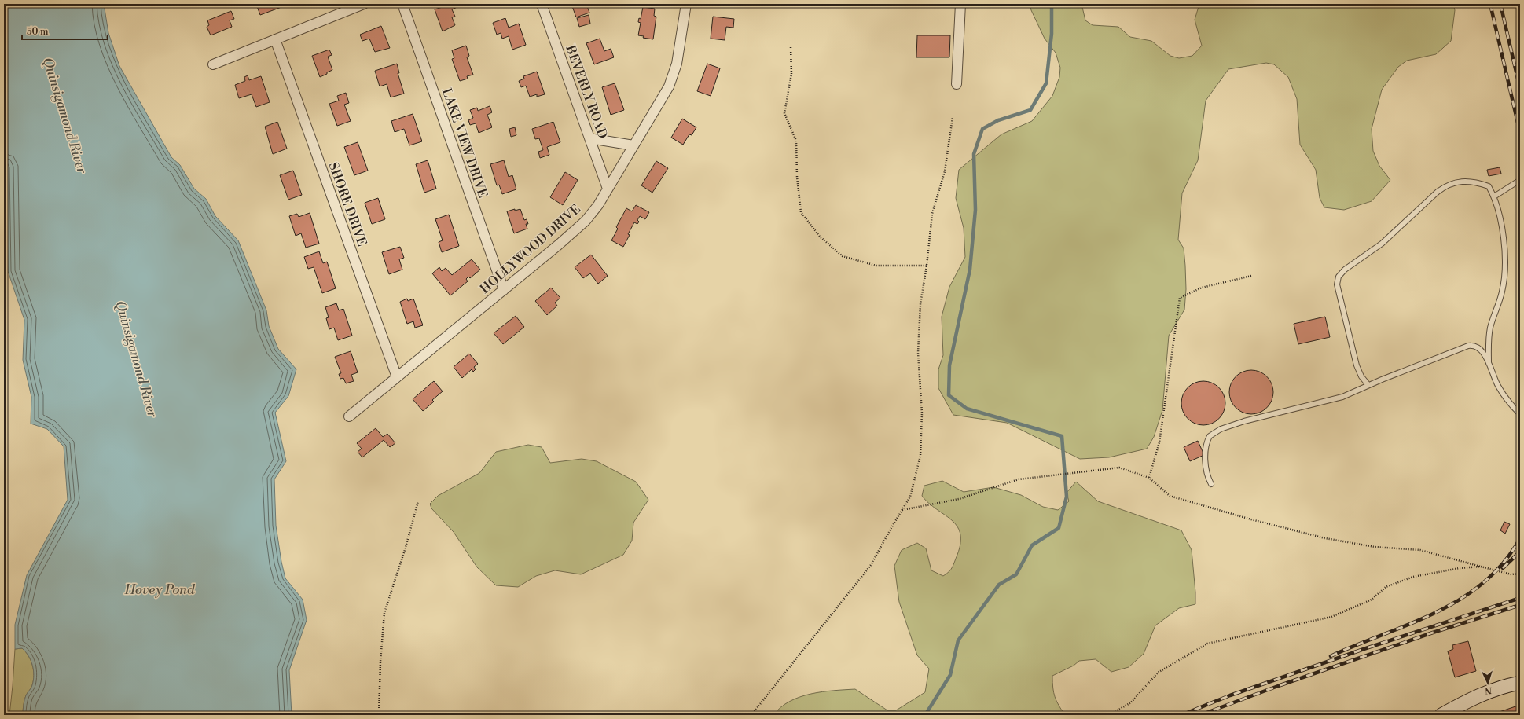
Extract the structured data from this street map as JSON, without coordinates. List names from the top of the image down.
{
  "streets": {
    "street": [
      "BEVERLY ROAD",
      "LAKE VIEW DRIVE",
      "SHORE DRIVE",
      "HOLLYWOOD DRIVE"
    ]
  },
  "crossings": [
    ["BEVERLY ROAD", "HOLLYWOOD DRIVE"],
    ["LAKE VIEW DRIVE", "HOLLYWOOD DRIVE"],
    ["SHORE DRIVE", "HOLLYWOOD DRIVE"]
  ],
  "water": ["Quinsigamond River", "Hovey Pond"],
  "scale_bar": "50 m",
  "north": "bottom"
}
